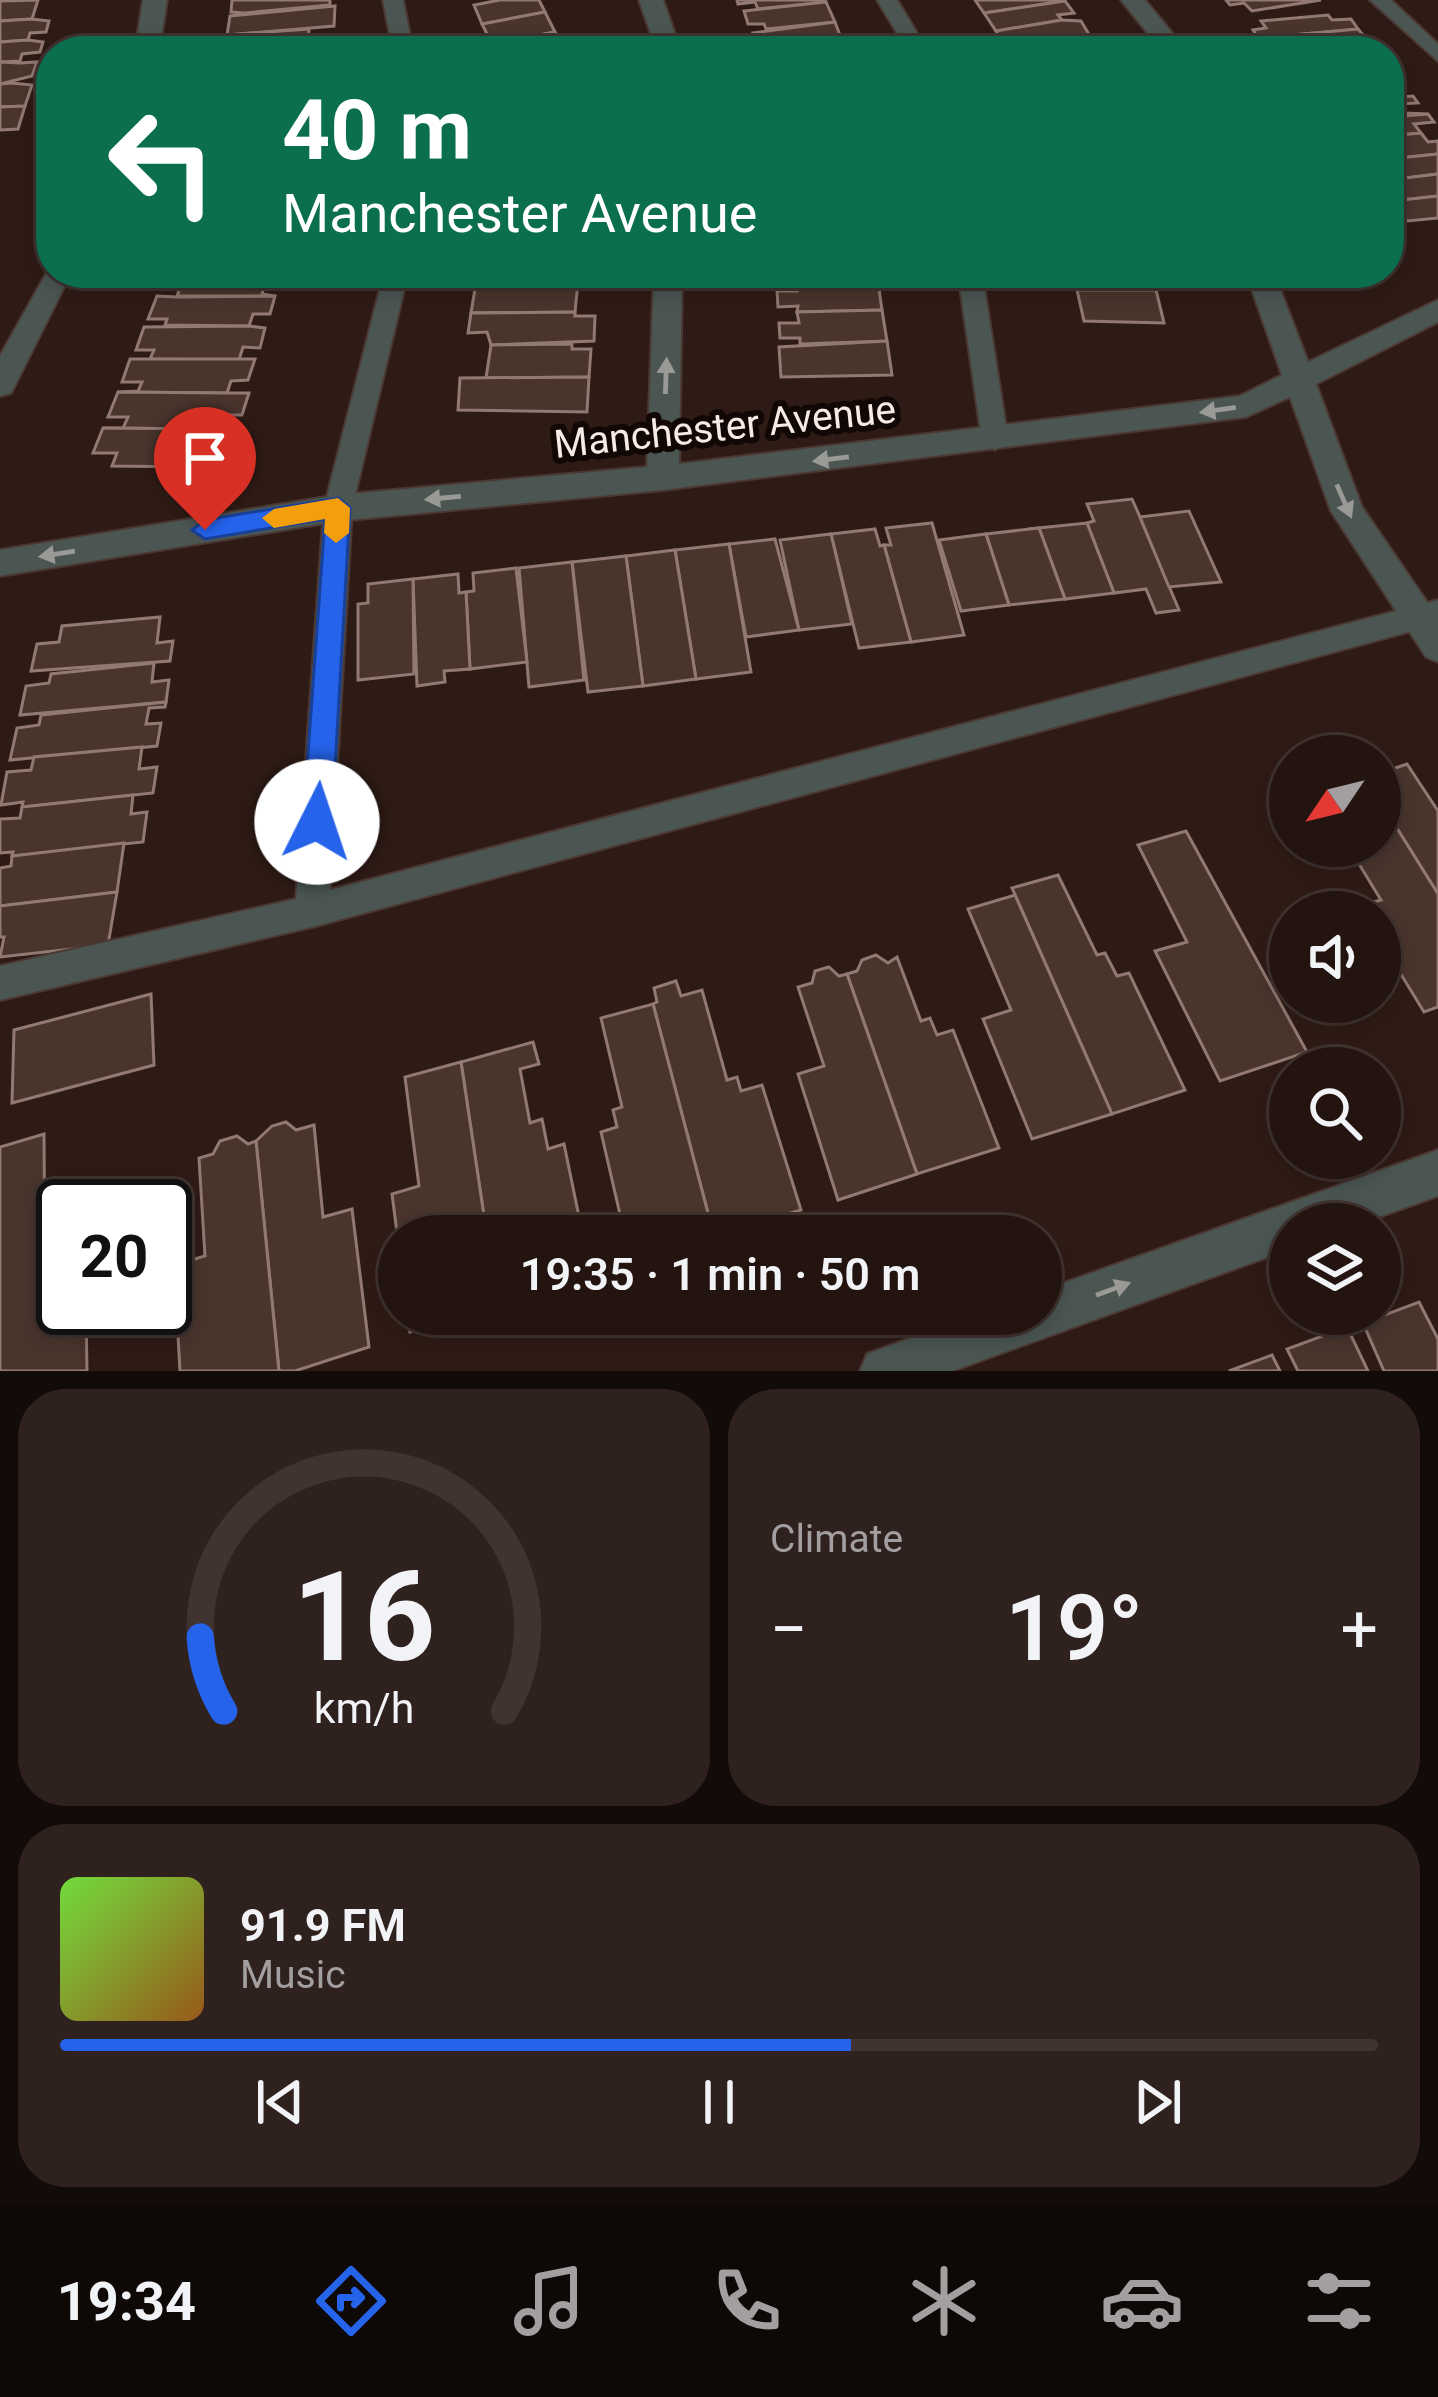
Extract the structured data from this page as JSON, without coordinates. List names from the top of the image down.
{
  "streets": {
    "street": ["Manchester Avenue"]
  },
  "one_way": ["Manchester Avenue"],
  "north": "bottom left",
  "page": {
    "turn": ["40 m", "Manchester Avenue"],
    "limit": "20",
    "trip": "19:35 · 1 min · 50 m",
    "tile": "Climate",
    "heat": ["−", "19°", "+"],
    "song": ["91.9 FM", "Music"],
    "tabs": "19:34",
    "gauge": ["16", "km/h"]
  }
}
